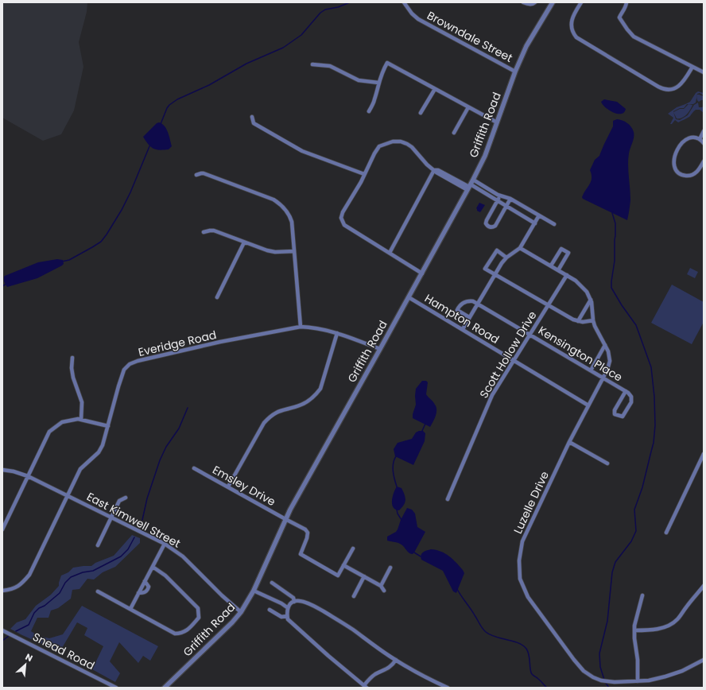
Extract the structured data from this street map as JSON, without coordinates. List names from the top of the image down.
{
  "streets": {
    "street": [
      "Browndale Street",
      "Griffith Road",
      "Hampton Road",
      "Everidge Road",
      "Kensington Place",
      "Scott Hollow Drive",
      "Emsley Drive",
      "Luzelle Drive",
      "East Kimwell Street",
      "Snead Road"
    ]
  },
  "crossings": [
    ["Browndale Street", "Griffith Road"],
    ["Griffith Road", "Hampton Road"],
    ["Griffith Road", "Everidge Road"],
    ["Griffith Road", "Emsley Drive"],
    ["Griffith Road", "East Kimwell Street"],
    ["Hampton Road", "Scott Hollow Drive"],
    ["Hampton Road", "Luzelle Drive"],
    ["Everidge Road", "East Kimwell Street"],
    ["Kensington Place", "Scott Hollow Drive"],
    ["Kensington Place", "Luzelle Drive"],
    ["Scott Hollow Drive", "Luzelle Drive"]
  ],
  "north": "top right"
}
